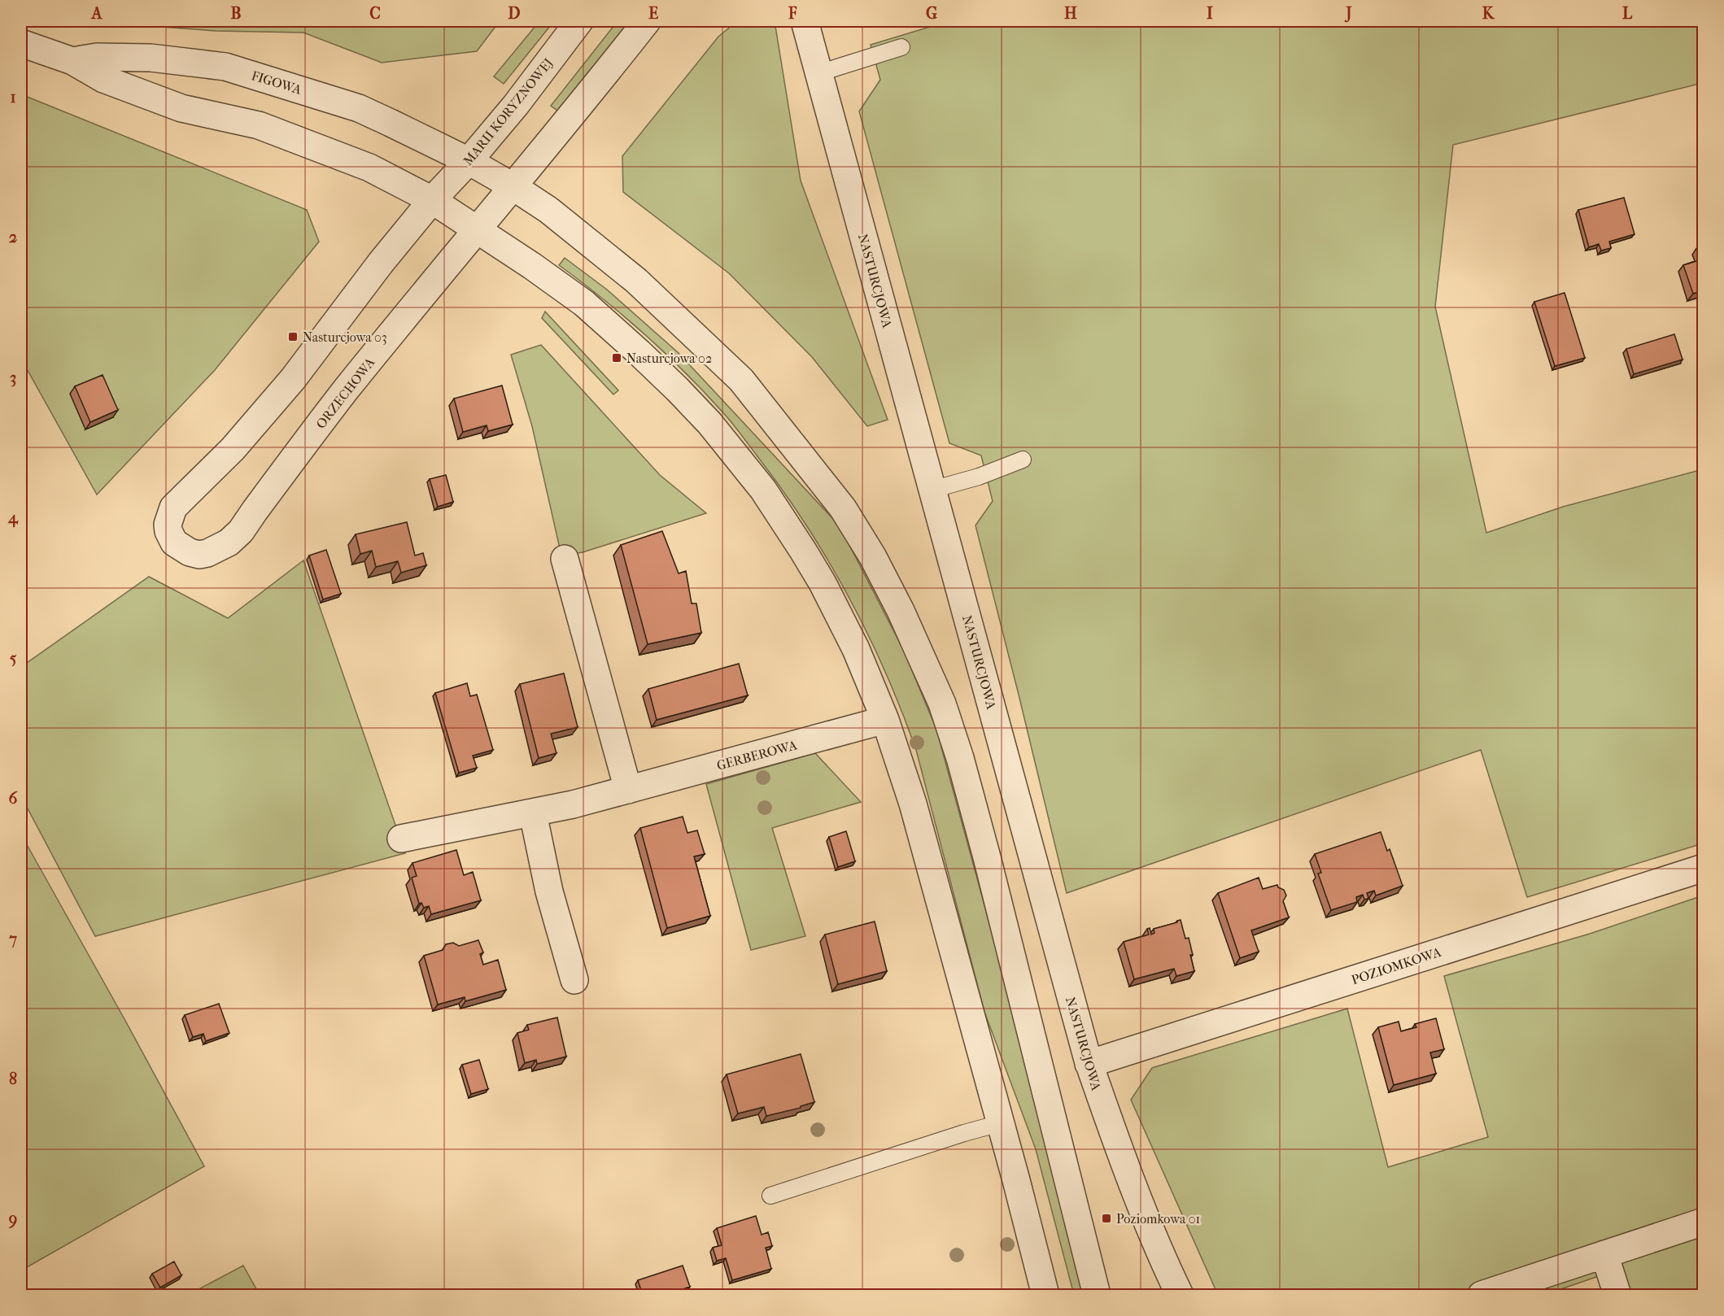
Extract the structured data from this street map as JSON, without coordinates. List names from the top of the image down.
{
  "streets": {
    "street": [
      "FIGOWA",
      "MARII KORYZNOWEJ",
      "NASTURCJOWA",
      "ORZECHOWA",
      "GERBEROWA",
      "POZIOMKOWA"
    ]
  },
  "crossings": [
    ["FIGOWA", "MARII KORYZNOWEJ"],
    ["FIGOWA", "ORZECHOWA"],
    ["FIGOWA", "GERBEROWA"],
    ["MARII KORYZNOWEJ", "ORZECHOWA"],
    ["NASTURCJOWA", "POZIOMKOWA"]
  ],
  "places": {
    "transit": ["Nasturcjowa 03", "Nasturcjowa 02", "Poziomkowa 01"]
  },
  "grid": {
    "columns": [
      "A",
      "B",
      "C",
      "D",
      "E",
      "F",
      "G",
      "H",
      "I",
      "J",
      "K",
      "L"
    ],
    "rows": [
      "1",
      "2",
      "3",
      "4",
      "5",
      "6",
      "7",
      "8",
      "9"
    ]
  }
}
